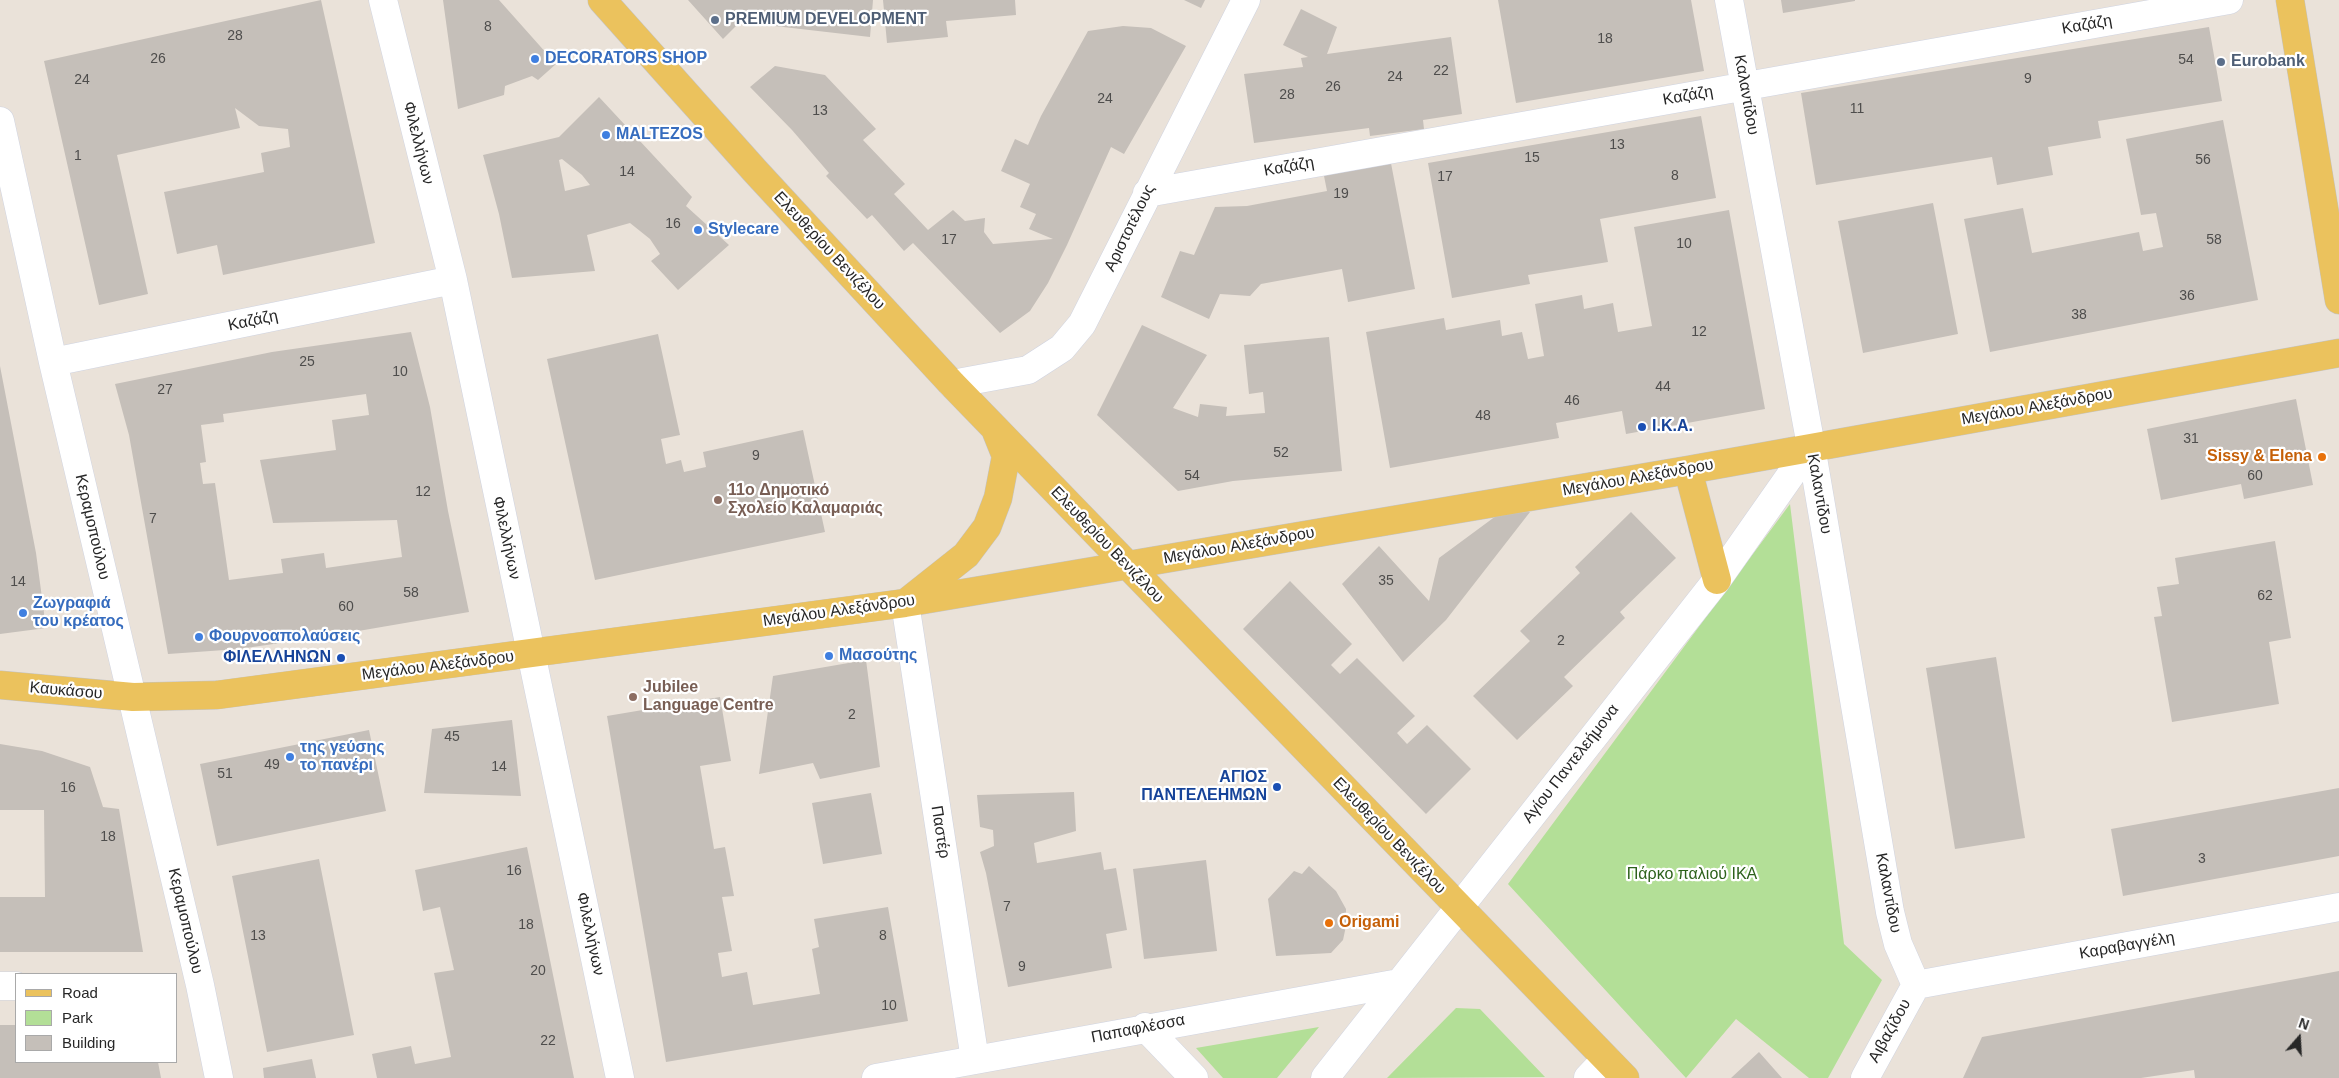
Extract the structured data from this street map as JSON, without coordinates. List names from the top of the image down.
{
  "streets": {
    "main road": ["Ελευθερίου Βενιζέλου", "Μεγάλου Αλεξάνδρου", "Καυκάσου"],
    "street": [
      "Καζάζη",
      "Καλαντίδου",
      "Φιλελλήνων",
      "Αριστοτέλους",
      "Κεραμοπούλου",
      "Αγίου Παντελεήμονα",
      "Παστέρ",
      "Καραβαγγέλη",
      "Παπαφλέσσα",
      "Αιβαζίδου"
    ]
  },
  "crossings": [
    ["Καζάζη", "Καλαντίδου"],
    ["Καζάζη", "Φιλελλήνων"],
    ["Καζάζη", "Αριστοτέλους"],
    ["Καζάζη", "Κεραμοπούλου"],
    ["Καλαντίδου", "Μεγάλου Αλεξάνδρου"],
    ["Καλαντίδου", "Αγίου Παντελεήμονα"],
    ["Καλαντίδου", "Καραβαγγέλη"],
    ["Καλαντίδου", "Αιβαζίδου"],
    ["Φιλελλήνων", "Μεγάλου Αλεξάνδρου"],
    ["Αριστοτέλους", "Ελευθερίου Βενιζέλου"],
    ["Ελευθερίου Βενιζέλου", "Μεγάλου Αλεξάνδρου"],
    ["Ελευθερίου Βενιζέλου", "Αγίου Παντελεήμονα"],
    ["Μεγάλου Αλεξάνδρου", "Κεραμοπούλου"],
    ["Μεγάλου Αλεξάνδρου", "Καυκάσου"],
    ["Μεγάλου Αλεξάνδρου", "Αγίου Παντελεήμονα"],
    ["Μεγάλου Αλεξάνδρου", "Παστέρ"],
    ["Κεραμοπούλου", "Καυκάσου"],
    ["Αγίου Παντελεήμονα", "Παπαφλέσσα"],
    ["Παστέρ", "Παπαφλέσσα"],
    ["Καραβαγγέλη", "Αιβαζίδου"]
  ],
  "parks": ["Πάρκο παλιού ΙΚΑ"],
  "places": [
    "PREMIUM DEVELOPMENT",
    "DECORATORS SHOP",
    "Eurobank",
    "MALTEZOS",
    "Stylecare",
    "Ι.Κ.Α.",
    "Sissy & Elena",
    "11ο Δημοτικό Σχολείο Καλαμαριάς",
    "Ζωγραφιά του κρέατος",
    "Φουρνοαπολαύσεις",
    "Μασούτης",
    "ΦΙΛΕΛΛΗΝΩΝ",
    "Jubilee Language Centre",
    "της γεύσης το πανέρι",
    "ΑΓΙΟΣ ΠΑΝΤΕΛΕΗΜΩΝ",
    "Origami"
  ],
  "house_numbers": [
    "8",
    "28",
    "18",
    "26",
    "54",
    "22",
    "24",
    "9",
    "24",
    "26",
    "28",
    "24",
    "11",
    "13",
    "13",
    "1",
    "15",
    "56",
    "14",
    "8",
    "17",
    "19",
    "16",
    "17",
    "58",
    "10",
    "36",
    "38",
    "12",
    "25",
    "10",
    "44",
    "27",
    "46",
    "48",
    "31",
    "52",
    "9",
    "54",
    "60",
    "12",
    "7",
    "35",
    "14",
    "58",
    "62",
    "60",
    "2",
    "2",
    "45",
    "49",
    "14",
    "51",
    "16",
    "18",
    "3",
    "16",
    "7",
    "18",
    "13",
    "8",
    "9",
    "20",
    "10",
    "22"
  ],
  "legend": ["Road", "Park", "Building"],
  "north": "top"
}
